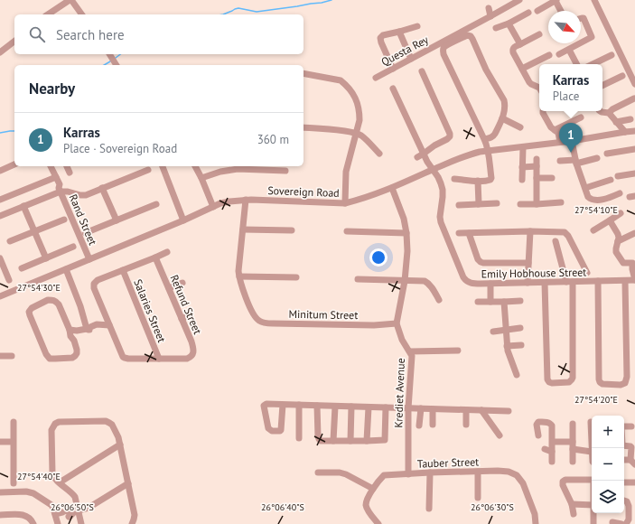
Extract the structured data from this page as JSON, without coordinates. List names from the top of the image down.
{
  "streets": {
    "street": [
      "Questa Rey",
      "Sovereign Road",
      "Rand Street",
      "Emily Hobhouse Street",
      "Refund Street",
      "Salaries Street",
      "Minitum Street",
      "Krediet Avenue",
      "Tauber Street"
    ]
  },
  "crossings": [
    ["Sovereign Road", "Rand Street"],
    ["Sovereign Road", "Emily Hobhouse Street"],
    ["Sovereign Road", "Krediet Avenue"],
    ["Refund Street", "Salaries Street"],
    ["Minitum Street", "Krediet Avenue"],
    ["Krediet Avenue", "Tauber Street"]
  ],
  "north": "bottom right",
  "page": {
    "search": "Search here",
    "popup": ["Karras", "Place"],
    "heading": "Nearby",
    "list": [
      {
        "mark": "1",
        "name": "Karras",
        "note": "Place · Sovereign Road",
        "value": "360 m"
      }
    ],
    "pins": "1",
    "map_buttons": ["+", "−"]
  },
  "coordinates": [
    "27°54'10\"E",
    "27°54'30\"E",
    "27°54'20\"E",
    "27°54'40\"E",
    "26°06'50\"S",
    "26°06'40\"S",
    "26°06'30\"S"
  ]
}
